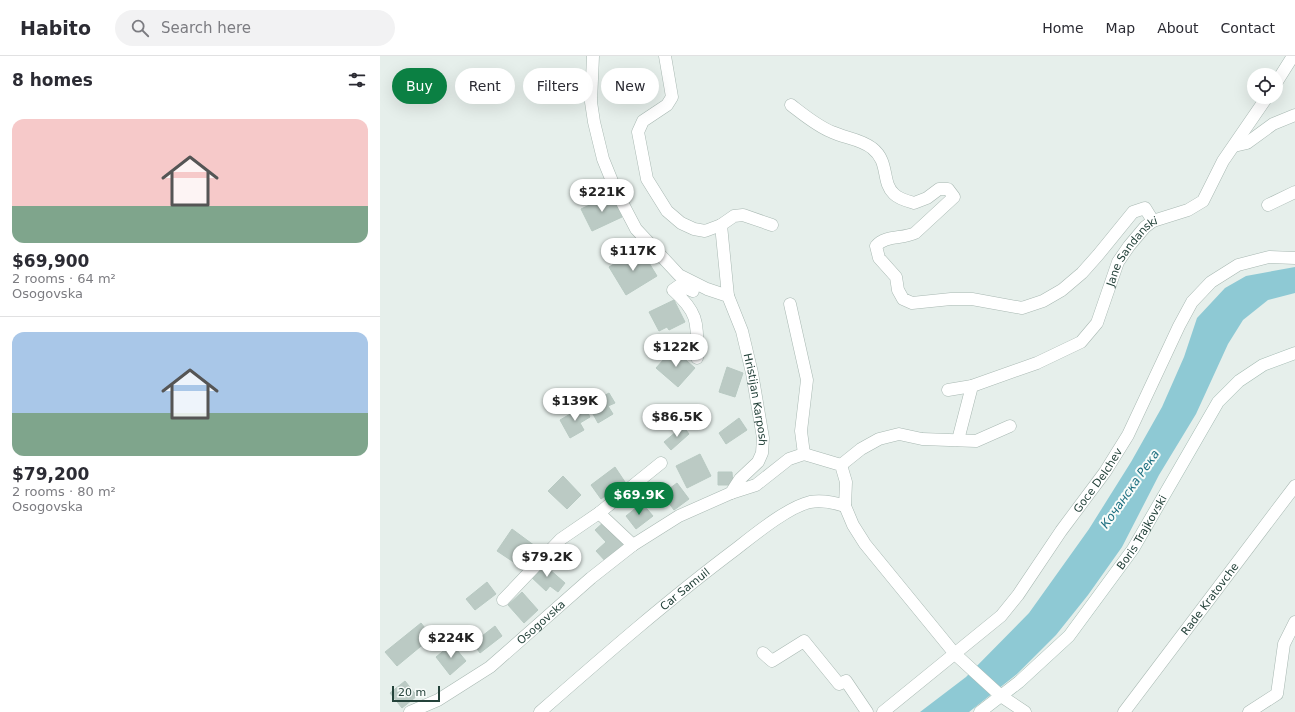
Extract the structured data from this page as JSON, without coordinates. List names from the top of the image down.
{
  "streets": {
    "street": [
      "Jane Sandanski",
      "Hristijan Karposh",
      "Goce Delchev",
      "Boris Trajkovski",
      "Car Samuil",
      "Rade Kratovche",
      "Osogovska"
    ]
  },
  "crossings": [
    ["Hristijan Karposh", "Osogovska"]
  ],
  "water": ["Кочанска Река"],
  "scale_bar": "20 m",
  "page": {
    "header": "Habito",
    "search": "Search here",
    "nav": [
      "Home",
      "Map",
      "About",
      "Contact"
    ],
    "heading": "8 homes",
    "chip": [
      "Buy",
      "Rent",
      "Filters",
      "New"
    ],
    "list": [
      {
        "name": "$69,900",
        "note": "2 rooms · 64 m² · Osogovska"
      },
      {
        "name": "$79,200",
        "note": "2 rooms · 80 m² · Osogovska"
      }
    ],
    "price": [
      "$221K",
      "$117K",
      "$122K",
      "$139K",
      "$86.5K",
      "$69.9K",
      "$79.2K",
      "$224K"
    ],
    "scale": "20 m"
  }
}
